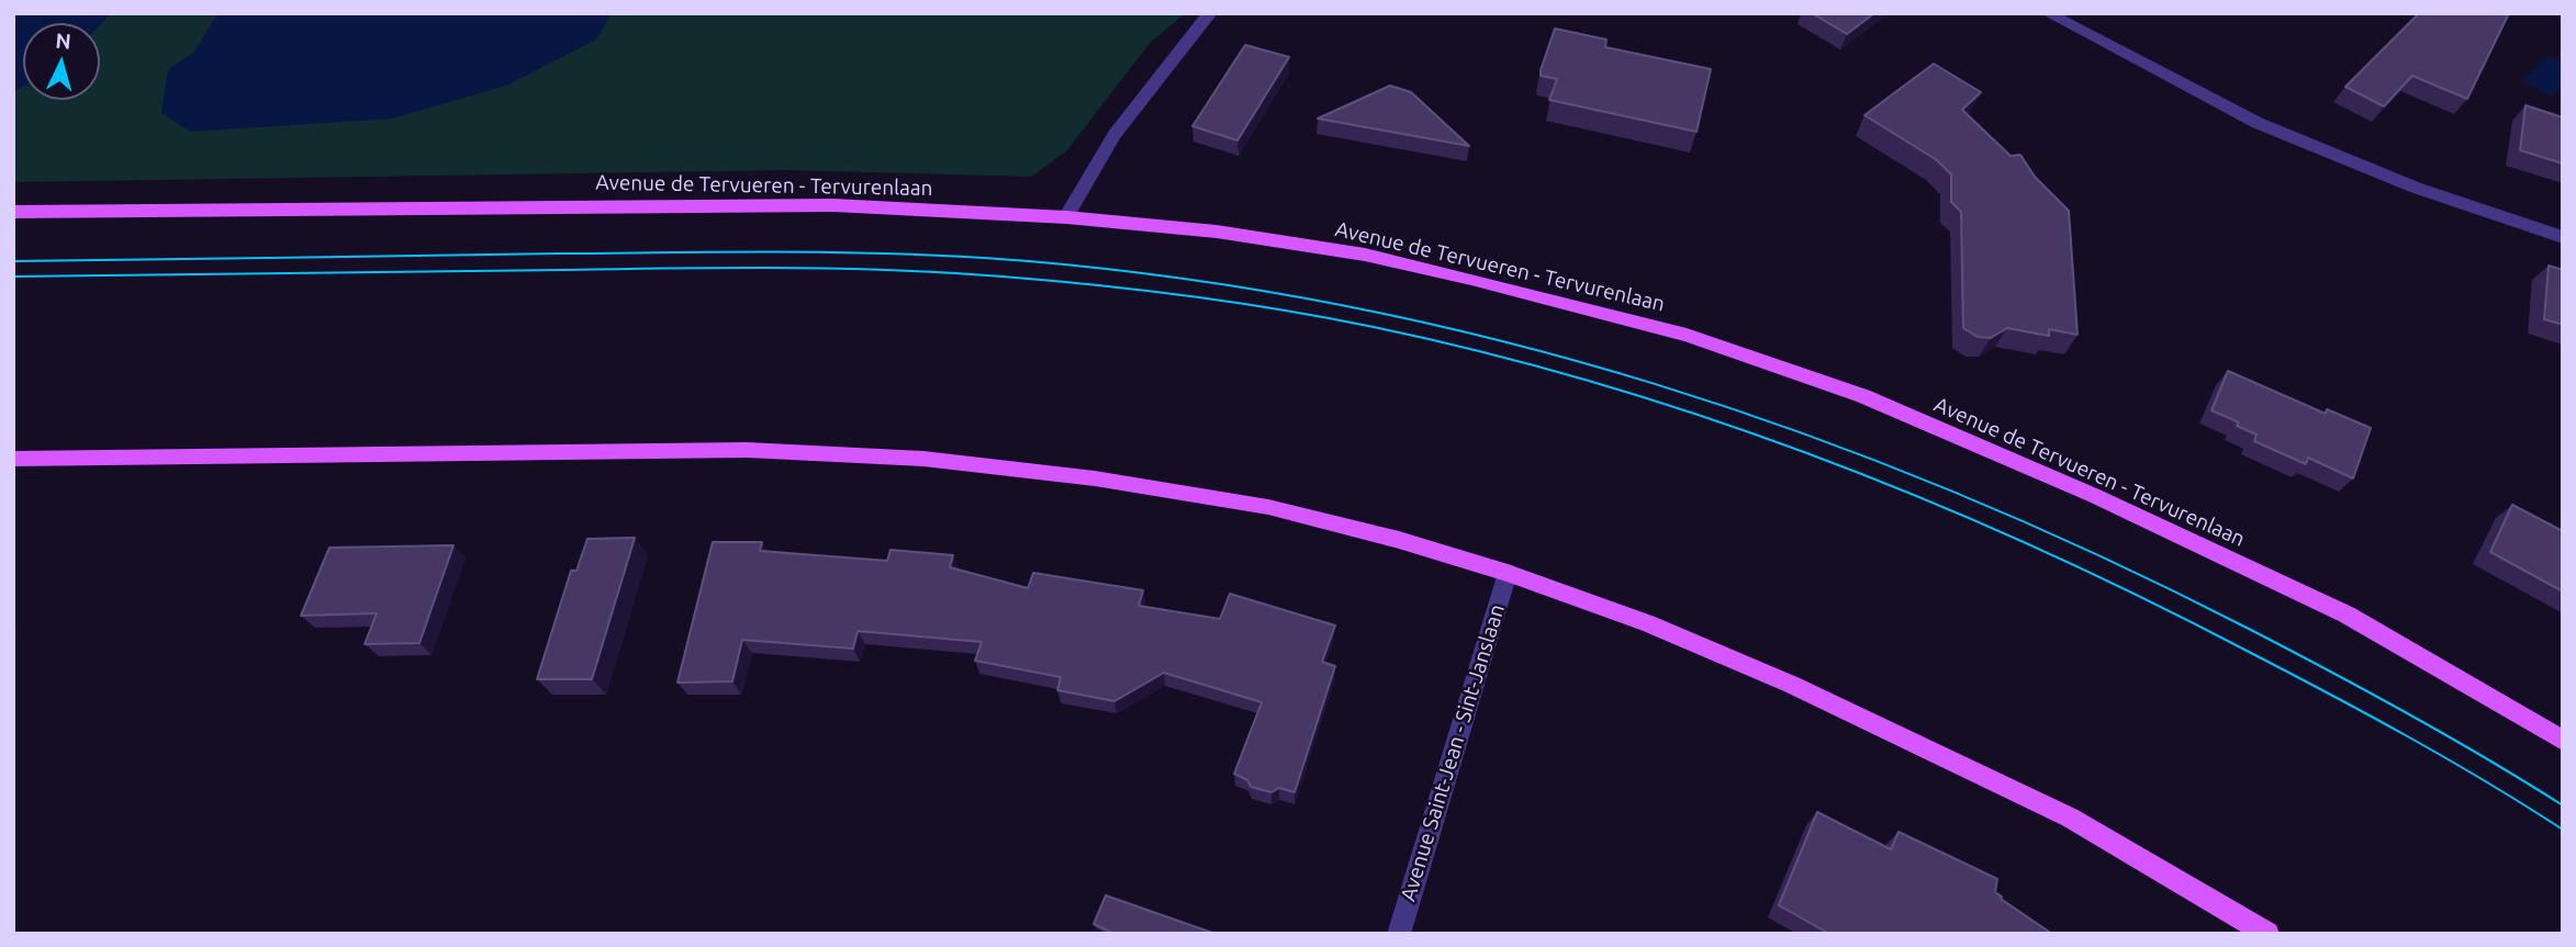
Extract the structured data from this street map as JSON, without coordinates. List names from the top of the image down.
{
  "streets": {
    "main road": ["Avenue de Tervueren - Tervurenlaan"],
    "street": ["Avenue Saint-Jean - Sint-Janslaan"]
  },
  "north": "top"
}
